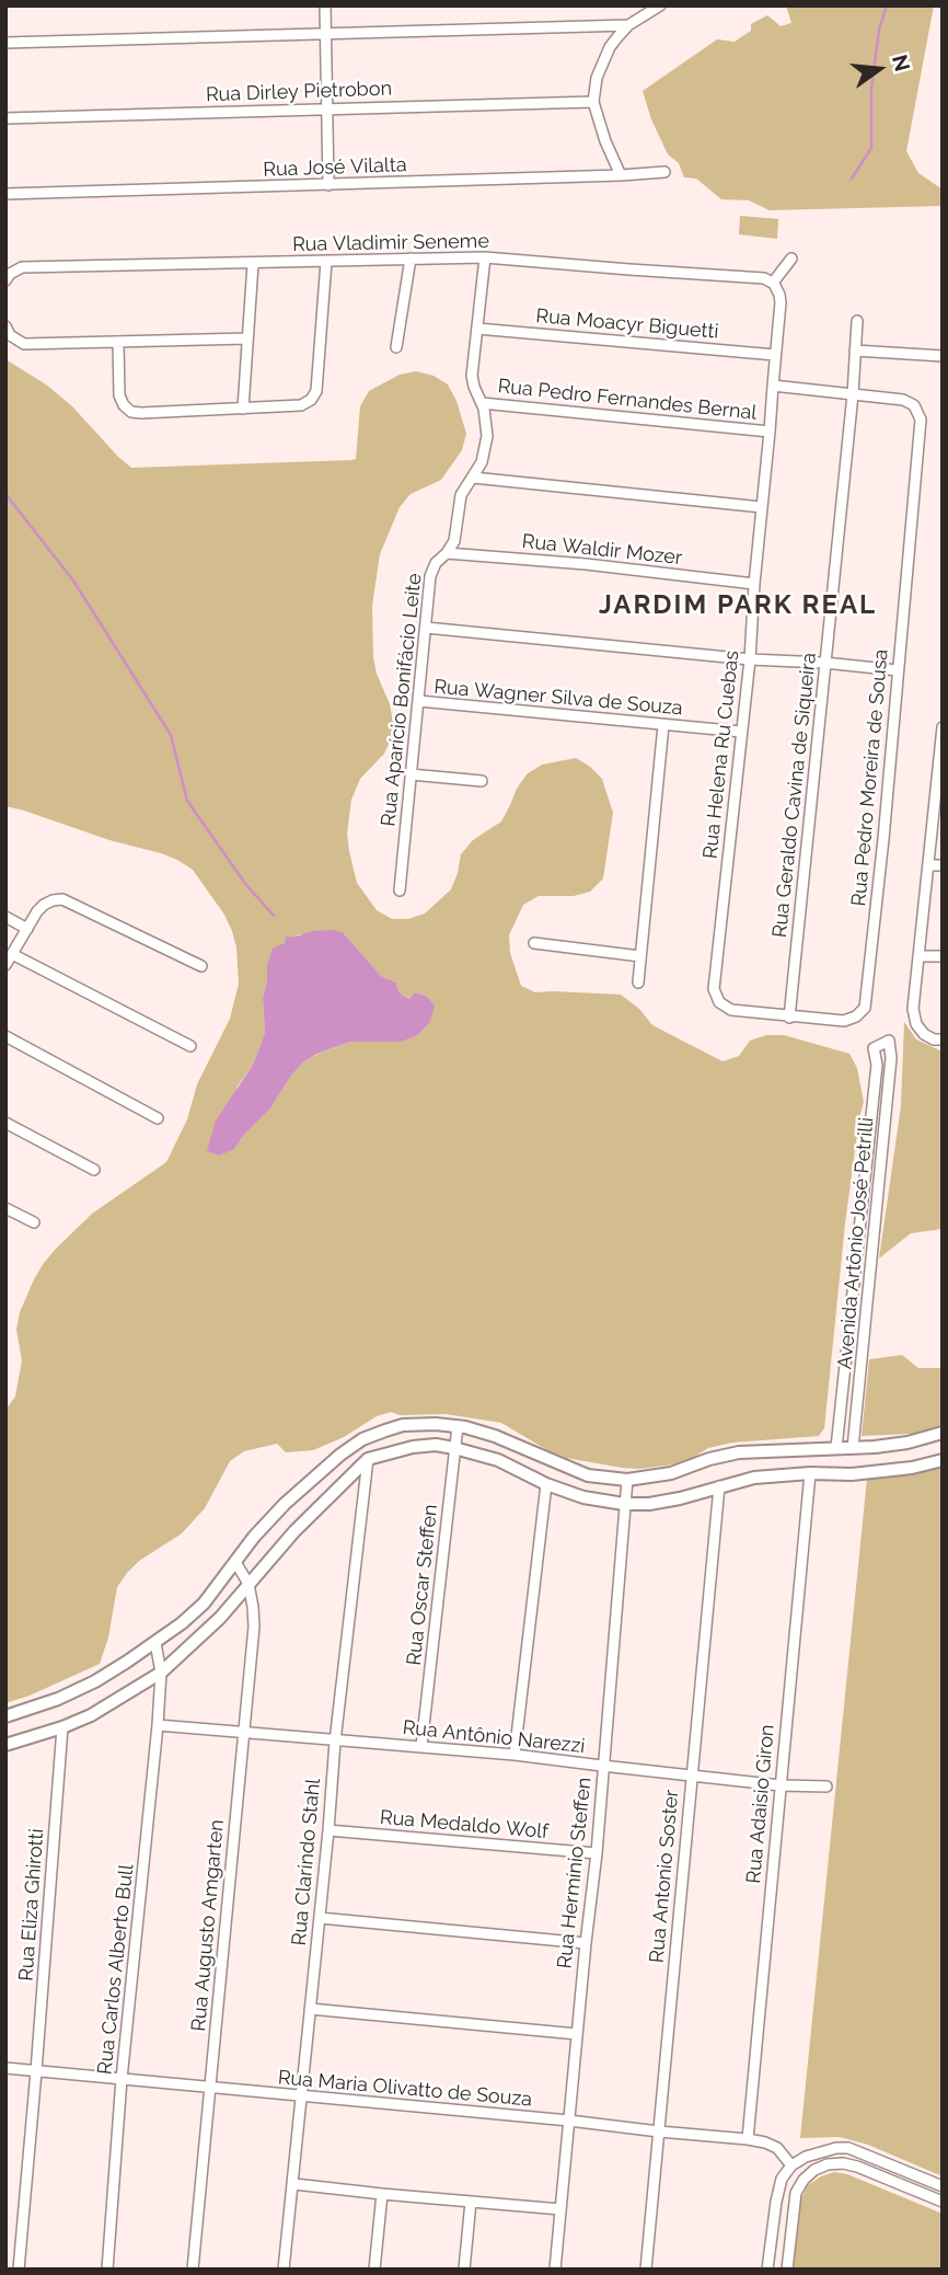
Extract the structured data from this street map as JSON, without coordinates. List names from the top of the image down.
{
  "streets": {
    "street": [
      "Rua Dirley Pietrobon",
      "Rua José Vilalta",
      "Rua Vladimir Seneme",
      "Rua Moacyr Biguetti",
      "Rua Pedro Fernandes Bernal",
      "Rua Waldir Mozer",
      "Rua Wagner Silva de Souza",
      "Rua Aparício Bonifácio Leite",
      "Rua Helena Ru Cuebas",
      "Rua Pedro Moreira de Sousa",
      "Rua Geraldo Cavina de Siqueira",
      "Avenida Artônio José Petrilli",
      "Rua Oscar Steffen",
      "Rua Antônio Narezzi",
      "Rua Adaisio Giron",
      "Rua Medaldo Wolf",
      "Rua Clarindo Stahl",
      "Rua Hermínio Steffen",
      "Rua Antonio Soster",
      "Rua Eliza Ghirotti",
      "Rua Augusto Amgarten",
      "Rua Carlos Alberto Bull",
      "Rua Maria Olivatto de Souza"
    ]
  },
  "crossings": [
    ["Rua Vladimir Seneme", "Rua Aparício Bonifácio Leite"],
    ["Rua Vladimir Seneme", "Rua Helena Ru Cuebas"],
    ["Rua Moacyr Biguetti", "Rua Aparício Bonifácio Leite"],
    ["Rua Moacyr Biguetti", "Rua Helena Ru Cuebas"],
    ["Rua Pedro Fernandes Bernal", "Rua Aparício Bonifácio Leite"],
    ["Rua Pedro Fernandes Bernal", "Rua Helena Ru Cuebas"],
    ["Rua Waldir Mozer", "Rua Aparício Bonifácio Leite"],
    ["Rua Waldir Mozer", "Rua Helena Ru Cuebas"],
    ["Rua Wagner Silva de Souza", "Rua Aparício Bonifácio Leite"],
    ["Rua Wagner Silva de Souza", "Rua Helena Ru Cuebas"],
    ["Rua Helena Ru Cuebas", "Rua Pedro Moreira de Sousa"],
    ["Rua Helena Ru Cuebas", "Rua Geraldo Cavina de Siqueira"],
    ["Rua Pedro Moreira de Sousa", "Rua Geraldo Cavina de Siqueira"],
    ["Rua Oscar Steffen", "Rua Antônio Narezzi"],
    ["Rua Antônio Narezzi", "Rua Adaisio Giron"],
    ["Rua Antônio Narezzi", "Rua Clarindo Stahl"],
    ["Rua Antônio Narezzi", "Rua Hermínio Steffen"],
    ["Rua Antônio Narezzi", "Rua Antonio Soster"],
    ["Rua Antônio Narezzi", "Rua Augusto Amgarten"],
    ["Rua Antônio Narezzi", "Rua Carlos Alberto Bull"],
    ["Rua Adaisio Giron", "Rua Maria Olivatto de Souza"],
    ["Rua Medaldo Wolf", "Rua Clarindo Stahl"],
    ["Rua Medaldo Wolf", "Rua Hermínio Steffen"],
    ["Rua Clarindo Stahl", "Rua Maria Olivatto de Souza"],
    ["Rua Hermínio Steffen", "Rua Maria Olivatto de Souza"],
    ["Rua Antonio Soster", "Rua Maria Olivatto de Souza"],
    ["Rua Eliza Ghirotti", "Rua Maria Olivatto de Souza"],
    ["Rua Augusto Amgarten", "Rua Maria Olivatto de Souza"],
    ["Rua Carlos Alberto Bull", "Rua Maria Olivatto de Souza"]
  ],
  "districts": ["JARDIM PARK REAL"],
  "north": "right"
}
